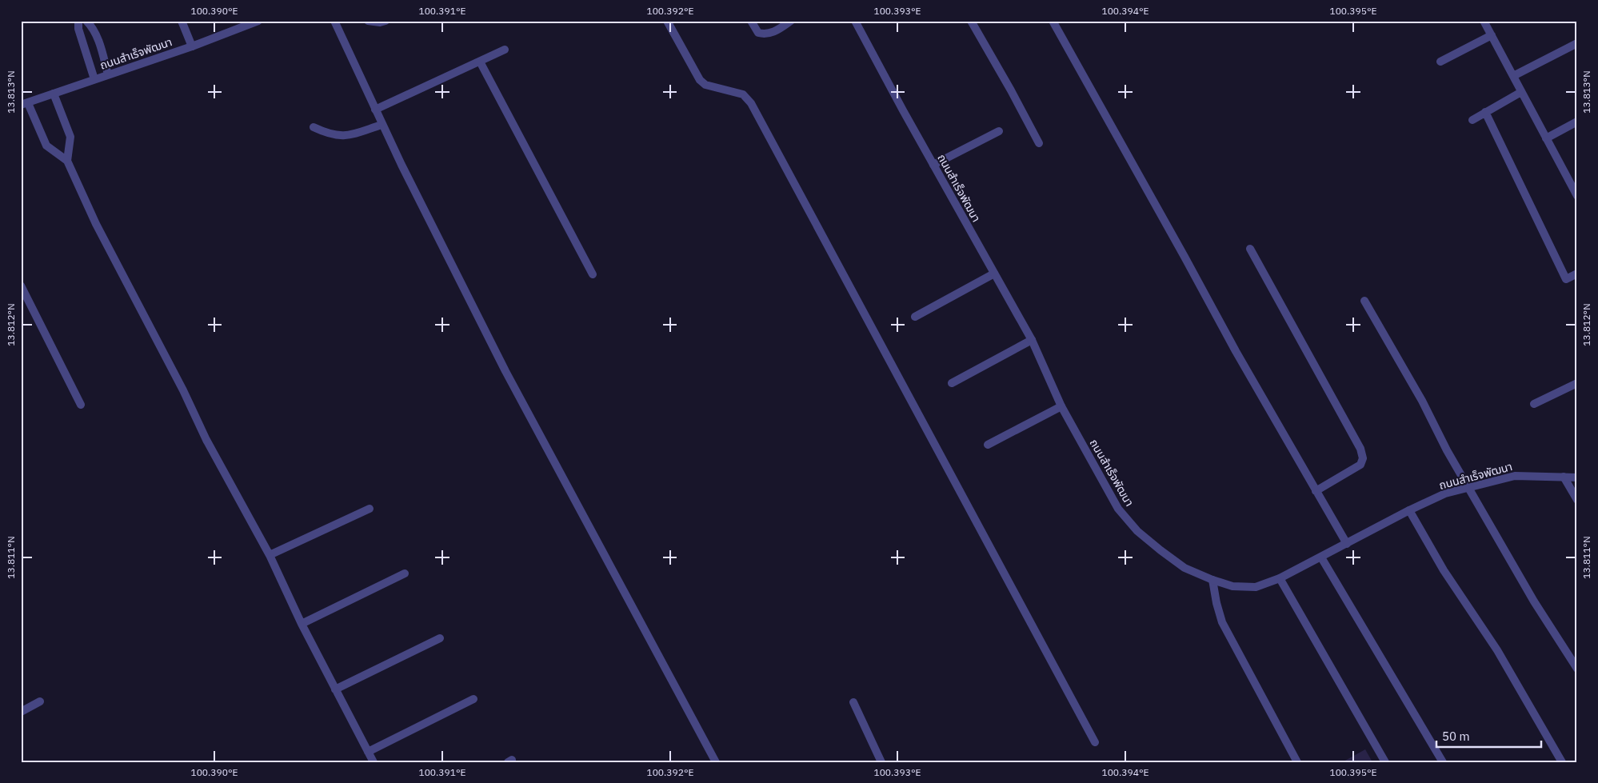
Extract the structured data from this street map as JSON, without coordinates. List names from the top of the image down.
{
  "streets": {
    "street": ["ถนนสำเร็จพัฒนา"]
  },
  "scale_bar": "50 m",
  "coordinates": [
    "100.390°E",
    "100.391°E",
    "100.392°E",
    "100.393°E",
    "100.394°E",
    "100.395°E",
    "13.813°N",
    "13.812°N",
    "13.811°N"
  ]
}
